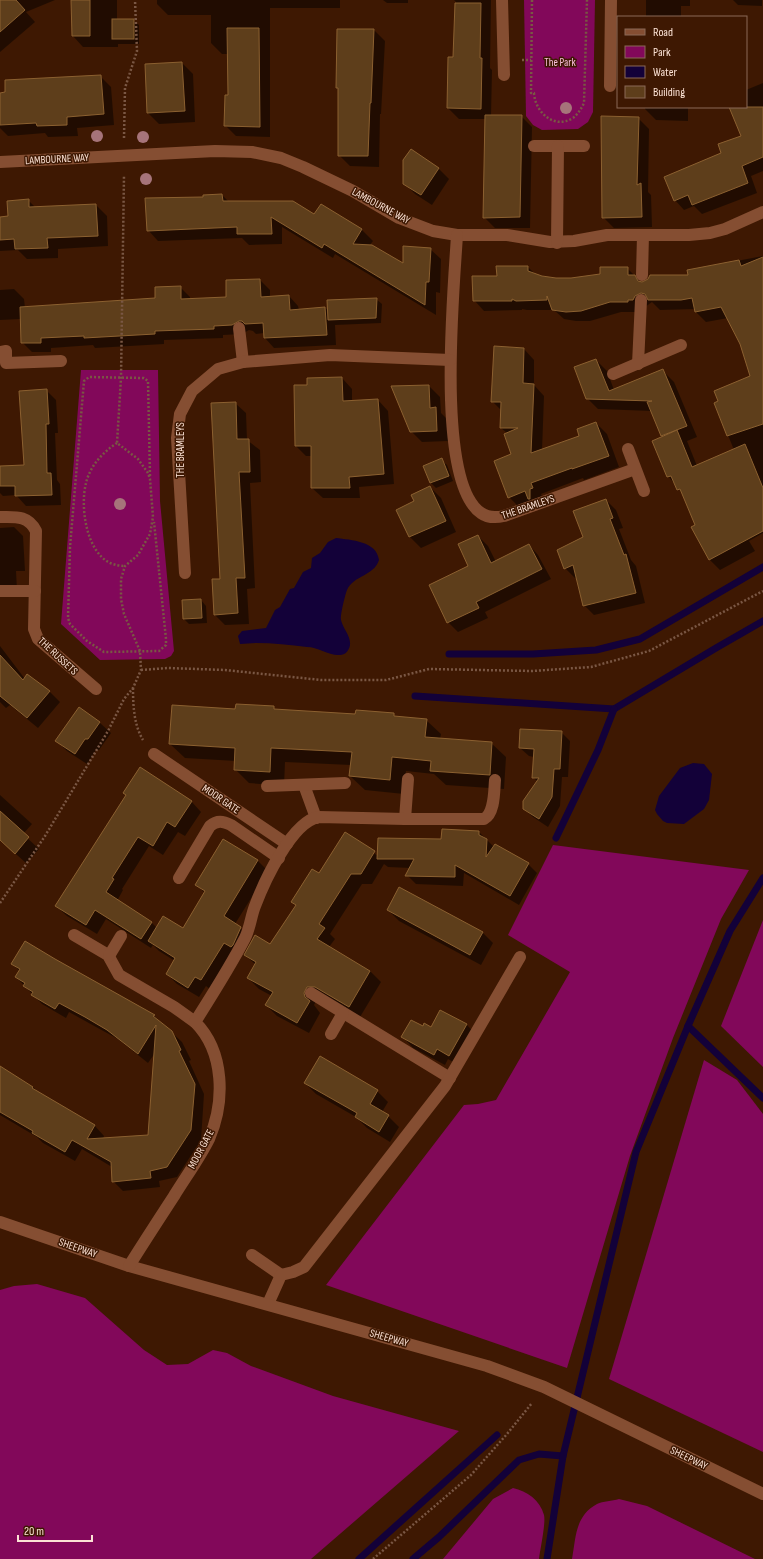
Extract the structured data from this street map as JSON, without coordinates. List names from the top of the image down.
{
  "streets": {
    "street": [
      "LAMBOURNE WAY",
      "THE BRAMLEYS",
      "THE RUSSETS",
      "MOOR GATE",
      "SHEEPWAY"
    ]
  },
  "crossings": [
    ["LAMBOURNE WAY", "THE BRAMLEYS"],
    ["MOOR GATE", "SHEEPWAY"]
  ],
  "parks": ["The Park"],
  "legend": [
    "Road",
    "Park",
    "Water",
    "Building"
  ],
  "scale_bar": "20 m"
}
